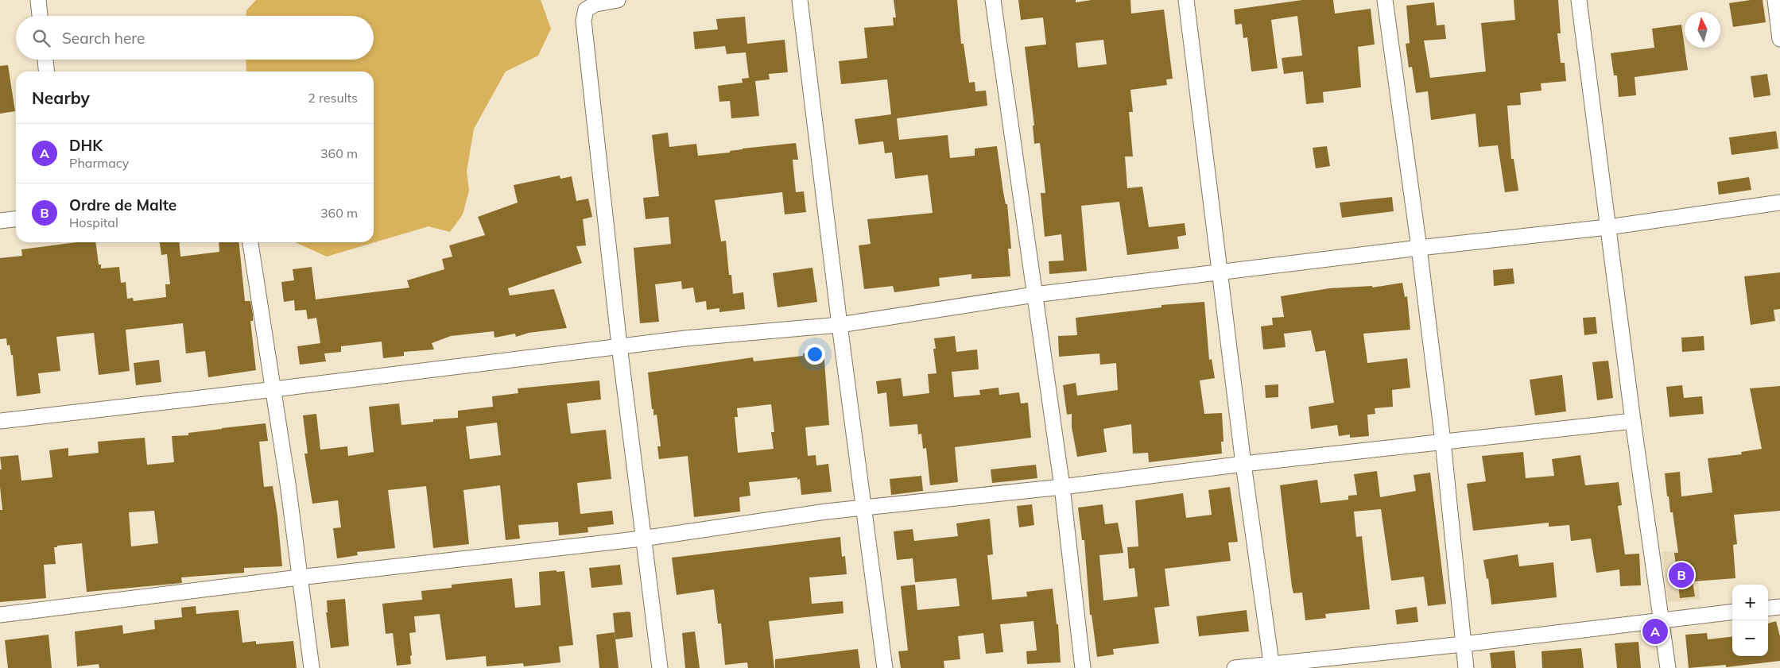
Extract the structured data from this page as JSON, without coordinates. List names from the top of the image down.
{
  "north": "top",
  "page": {
    "search": "Search here",
    "heading": ["Nearby", "2 results"],
    "list": [
      {
        "mark": "A",
        "name": "DHK",
        "note": "Pharmacy",
        "value": "360 m"
      },
      {
        "mark": "B",
        "name": "Ordre de Malte",
        "note": "Hospital",
        "value": "360 m"
      }
    ],
    "pins": ["B", "A"],
    "map_buttons": ["+", "−"]
  }
}
